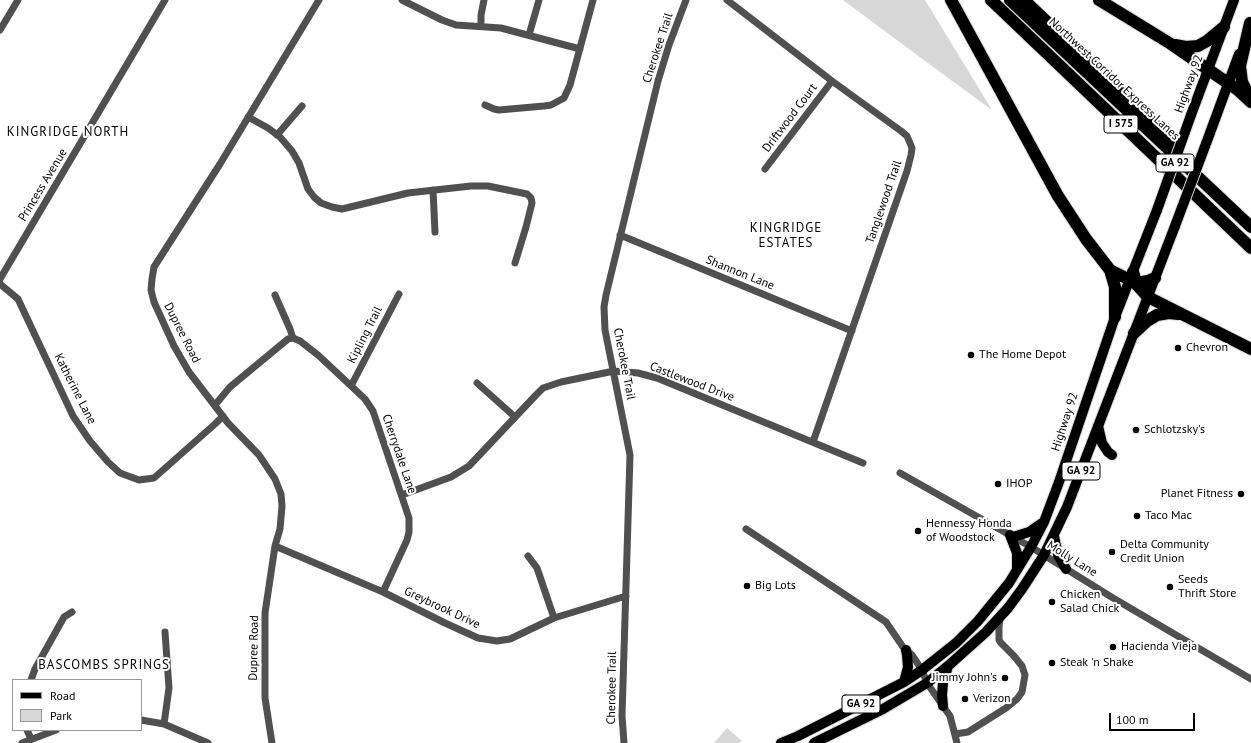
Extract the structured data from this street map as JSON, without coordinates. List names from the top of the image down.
{
  "streets": {
    "highway": ["Northwest Corridor Express Lanes", "I 575"],
    "main road": ["Highway 92", "GA 92"],
    "street": [
      "Cherokee Trail",
      "Driftwood Court",
      "Princess Avenue",
      "Tanglewood Trail",
      "Shannon Lane",
      "Dupree Road",
      "Kipling Trail",
      "Castlewood Drive",
      "Katherine Lane",
      "Cherrydale Lane",
      "Molly Lane",
      "Greybrook Drive"
    ]
  },
  "crossings": [
    ["Cherokee Trail", "Shannon Lane"],
    ["Cherokee Trail", "Castlewood Drive"],
    ["Cherokee Trail", "Greybrook Drive"],
    ["Highway 92", "Molly Lane"],
    ["Driftwood Court", "Tanglewood Trail"],
    ["GA 92", "Molly Lane"],
    ["Tanglewood Trail", "Shannon Lane"],
    ["Tanglewood Trail", "Castlewood Drive"],
    ["Dupree Road", "Katherine Lane"],
    ["Dupree Road", "Greybrook Drive"],
    ["Kipling Trail", "Cherrydale Lane"],
    ["Castlewood Drive", "Cherrydale Lane"],
    ["Cherrydale Lane", "Greybrook Drive"]
  ],
  "districts": ["KINGRIDGE NORTH", "KINGRIDGE ESTATES", "BASCOMBS SPRINGS"],
  "places": [
    "Chevron",
    "The Home Depot",
    "Schlotzsky's",
    "IHOP",
    "Planet Fitness",
    "Taco Mac",
    "Hennessy Honda of Woodstock",
    "Delta Community Credit Union",
    "Big Lots",
    "Seeds Thrift Store",
    "Chicken Salad Chick",
    "Hacienda Vieja",
    "Steak 'n Shake",
    "Jimmy John's",
    "Verizon"
  ],
  "legend": ["Road", "Park"],
  "scale_bar": "100 m"
}
